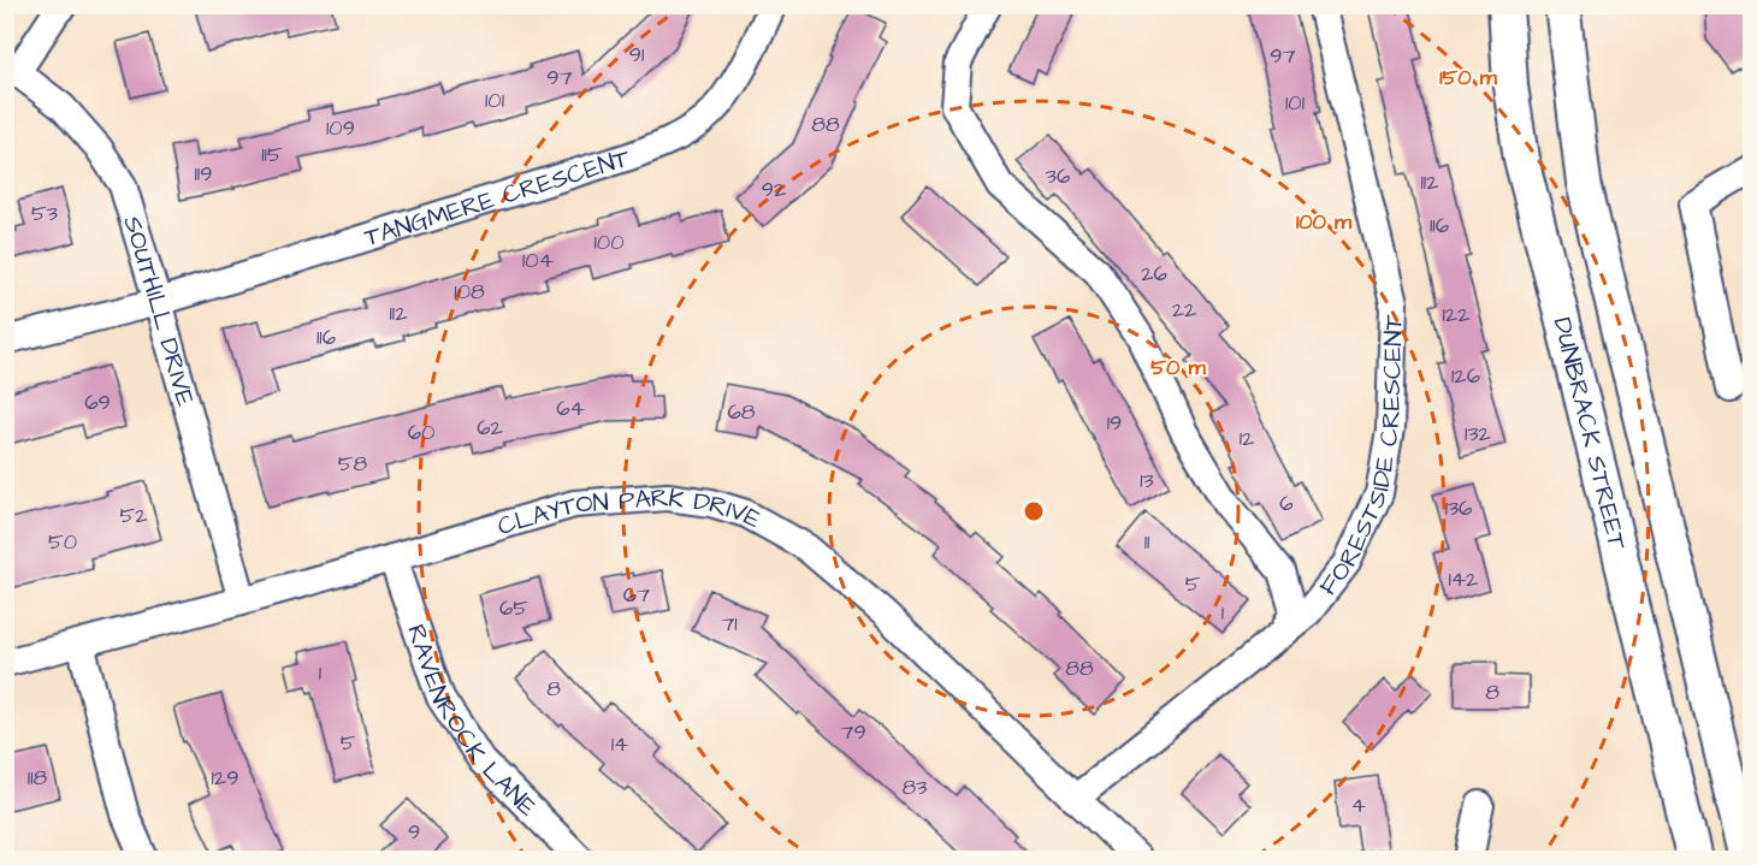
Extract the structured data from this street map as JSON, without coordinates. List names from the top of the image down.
{
  "streets": {
    "main road": ["DUNBRACK STREET"],
    "street": [
      "TANGMERE CRESCENT",
      "SOUTHILL DRIVE",
      "FORESTSIDE CRESCENT",
      "CLAYTON PARK DRIVE",
      "RAVENROCK LANE"
    ]
  },
  "crossings": [
    ["TANGMERE CRESCENT", "SOUTHILL DRIVE"],
    ["SOUTHILL DRIVE", "CLAYTON PARK DRIVE"],
    ["FORESTSIDE CRESCENT", "CLAYTON PARK DRIVE"],
    ["CLAYTON PARK DRIVE", "RAVENROCK LANE"]
  ],
  "house_numbers": [
    "91",
    "97",
    "97",
    "101",
    "101",
    "88",
    "109",
    "115",
    "119",
    "36",
    "112",
    "92",
    "53",
    "116",
    "100",
    "104",
    "26",
    "108",
    "22",
    "112",
    "122",
    "116",
    "126",
    "69",
    "64",
    "68",
    "19",
    "62",
    "60",
    "132",
    "12",
    "58",
    "13",
    "6",
    "136",
    "52",
    "50",
    "11",
    "142",
    "5",
    "67",
    "65",
    "1",
    "71",
    "88",
    "1",
    "8",
    "8",
    "79",
    "5",
    "14",
    "118",
    "129",
    "83",
    "4",
    "9"
  ],
  "rings": ["150 m", "100 m", "50 m"]
}
